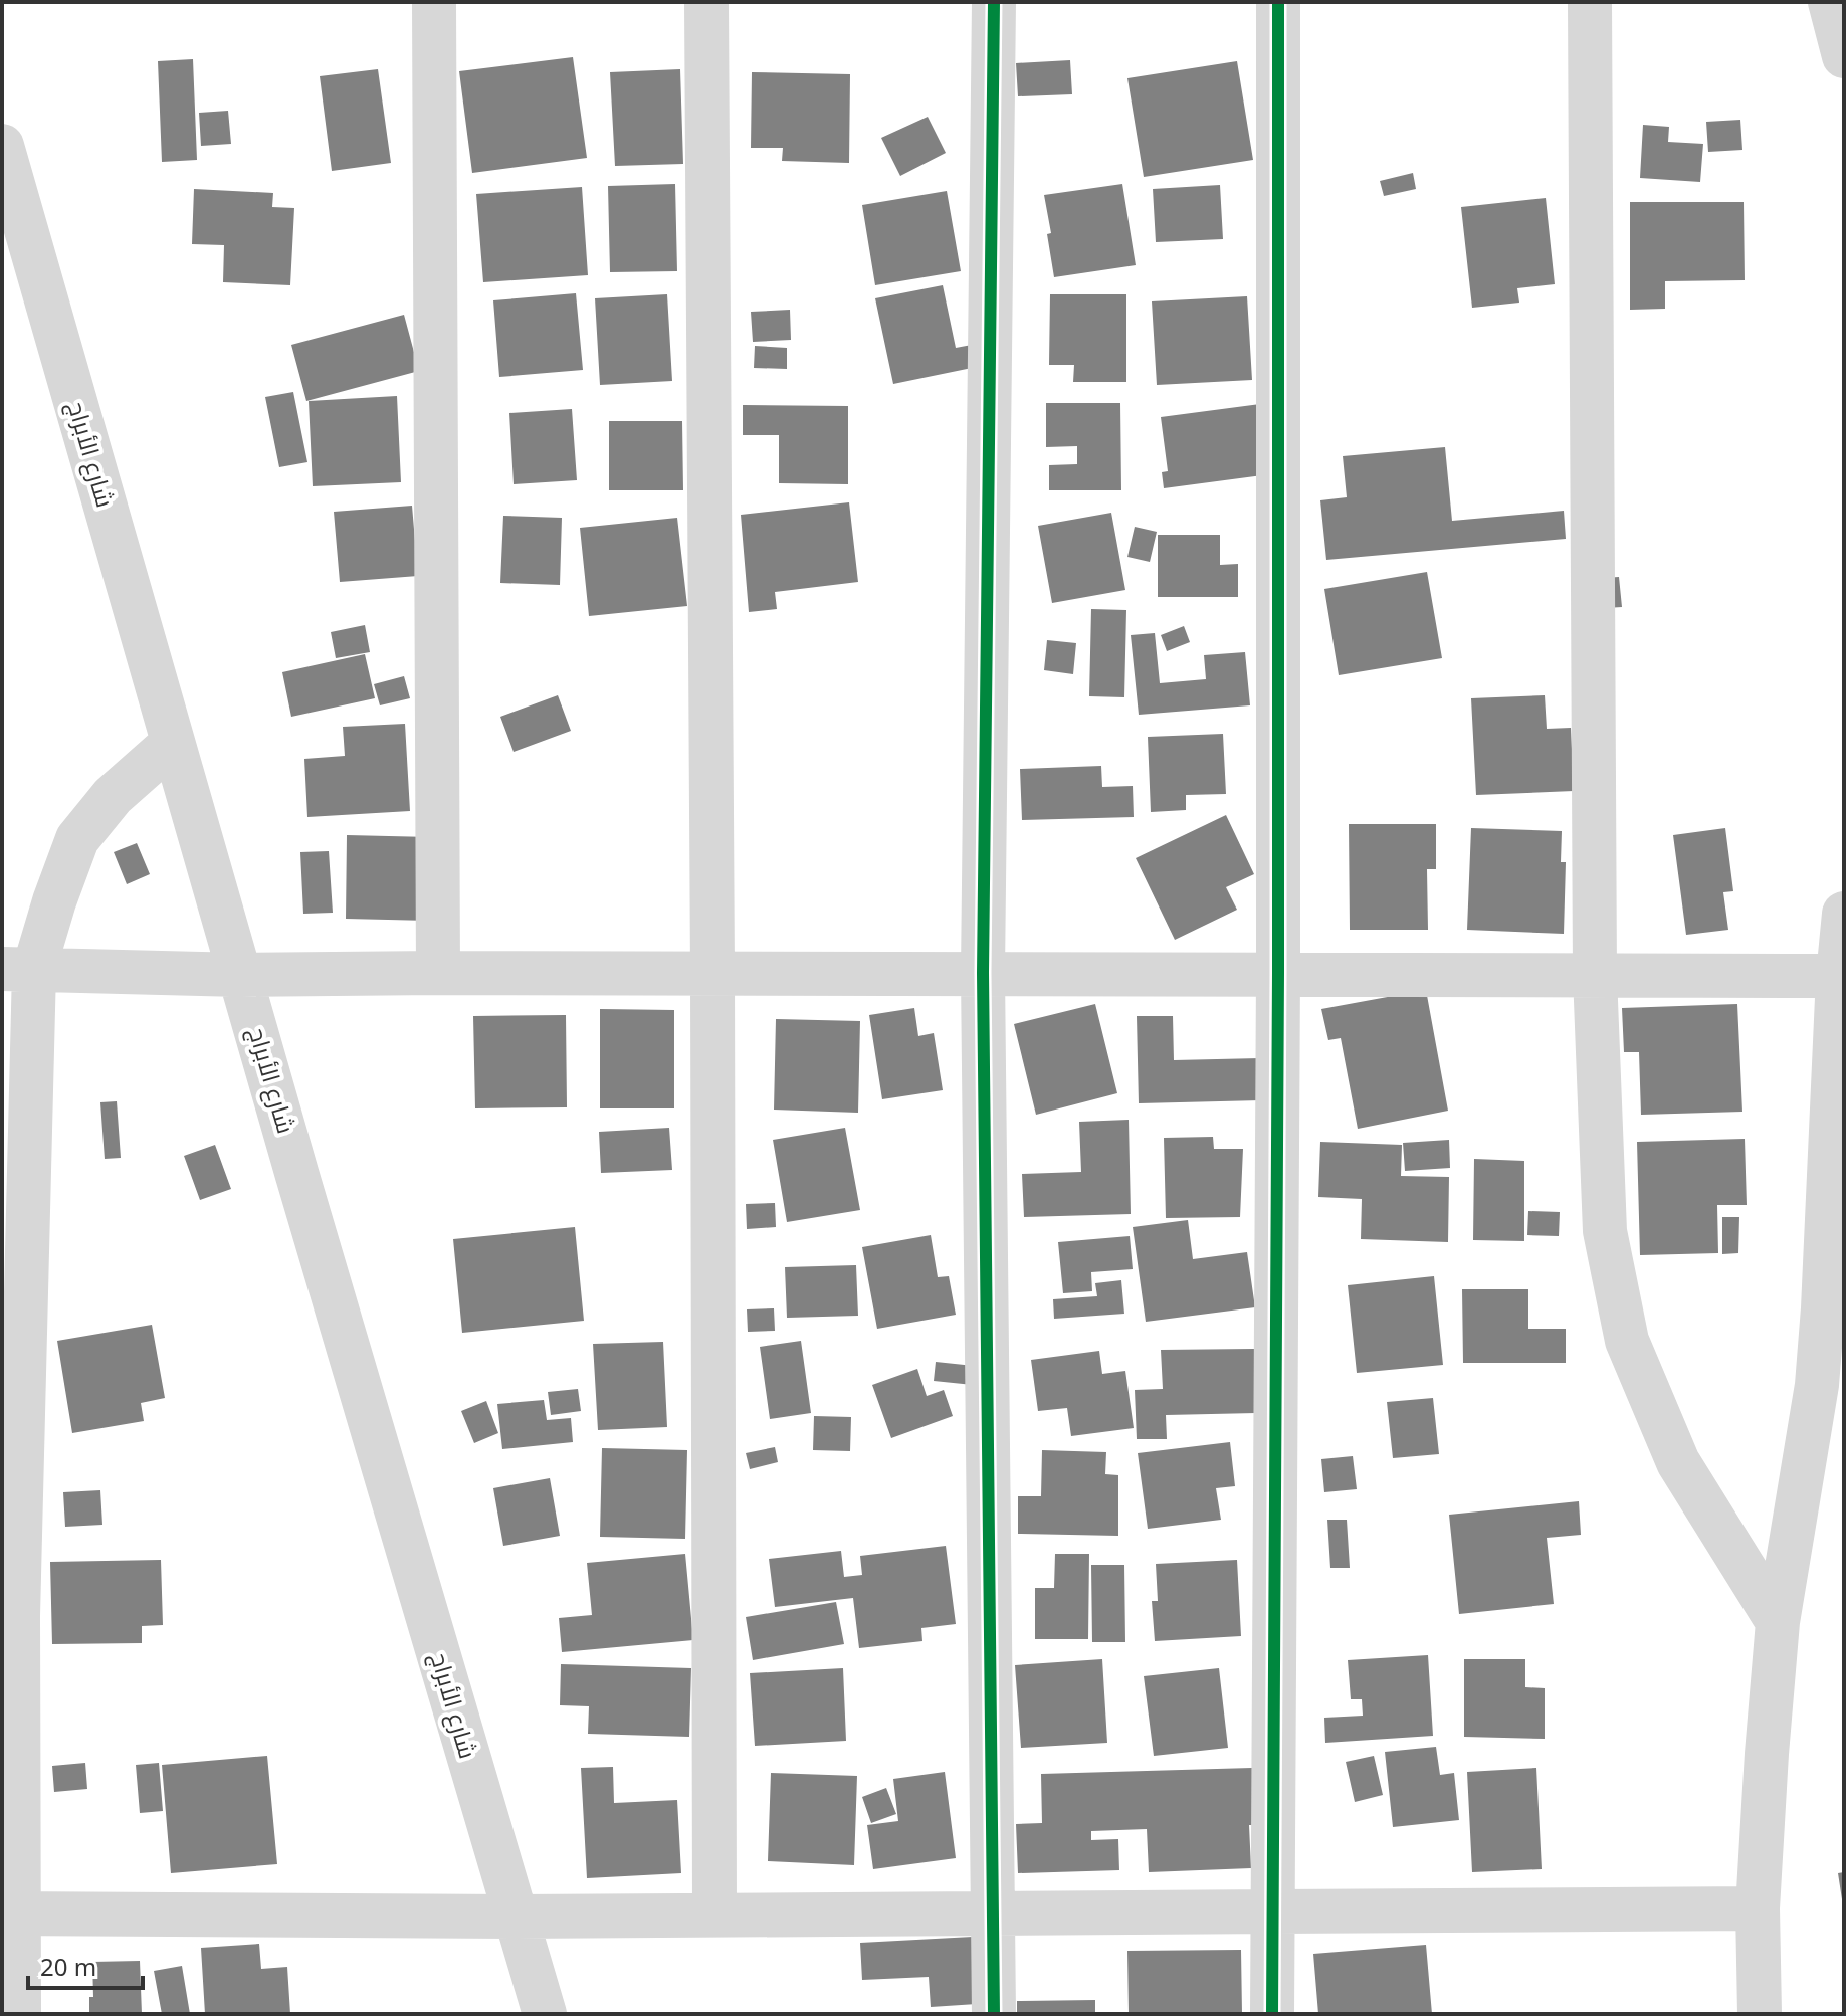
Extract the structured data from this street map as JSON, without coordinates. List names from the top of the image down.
{
  "streets": {
    "street": ["شارع الأبراج"]
  },
  "scale_bar": "20 m"
}
